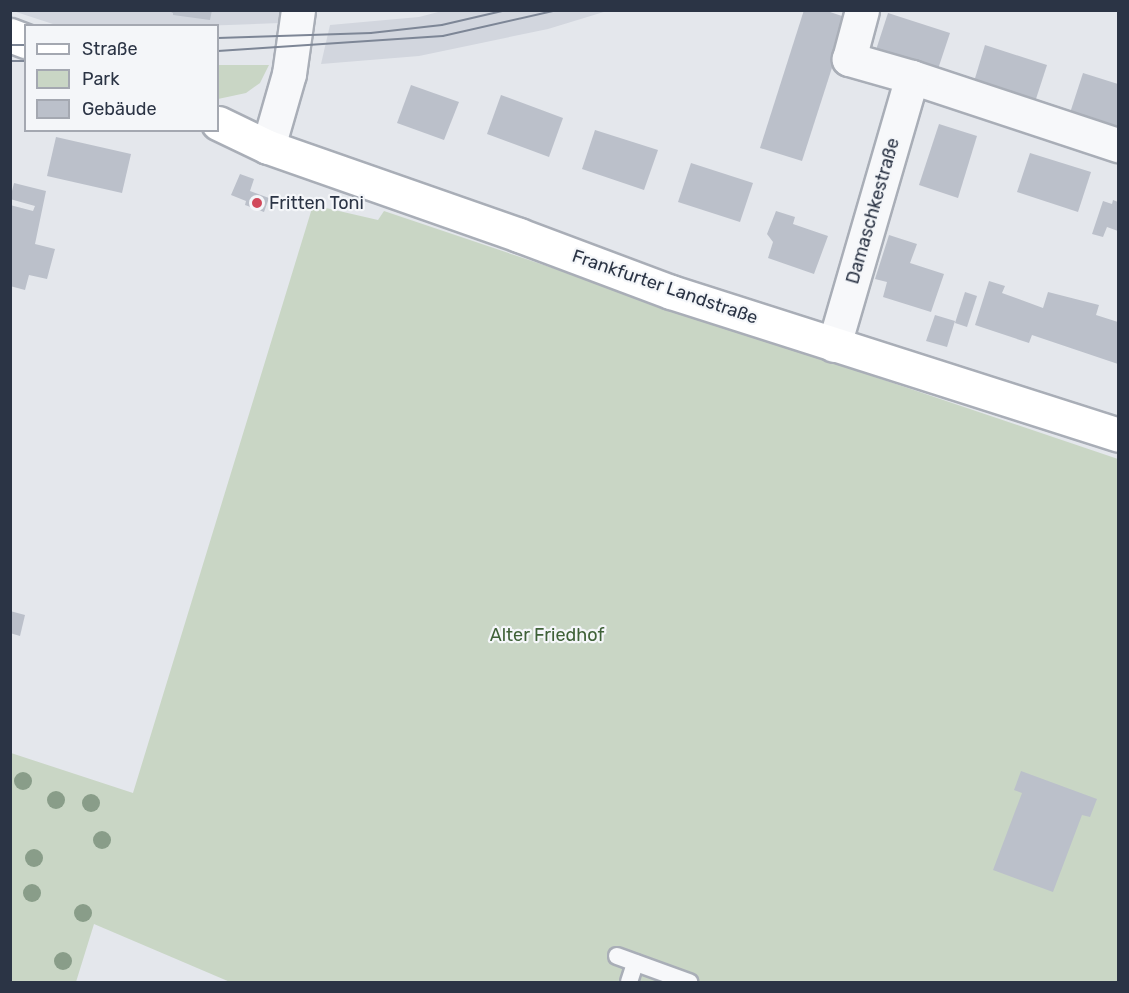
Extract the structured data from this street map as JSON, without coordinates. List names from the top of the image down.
{
  "streets": {
    "main road": ["Frankfurter Landstraße"],
    "street": ["Damaschkestraße"]
  },
  "crossings": [
    ["Damaschkestraße", "Frankfurter Landstraße"]
  ],
  "parks": ["Alter Friedhof"],
  "places": ["Fritten Toni"],
  "legend": ["Straße", "Park", "Gebäude"]
}
